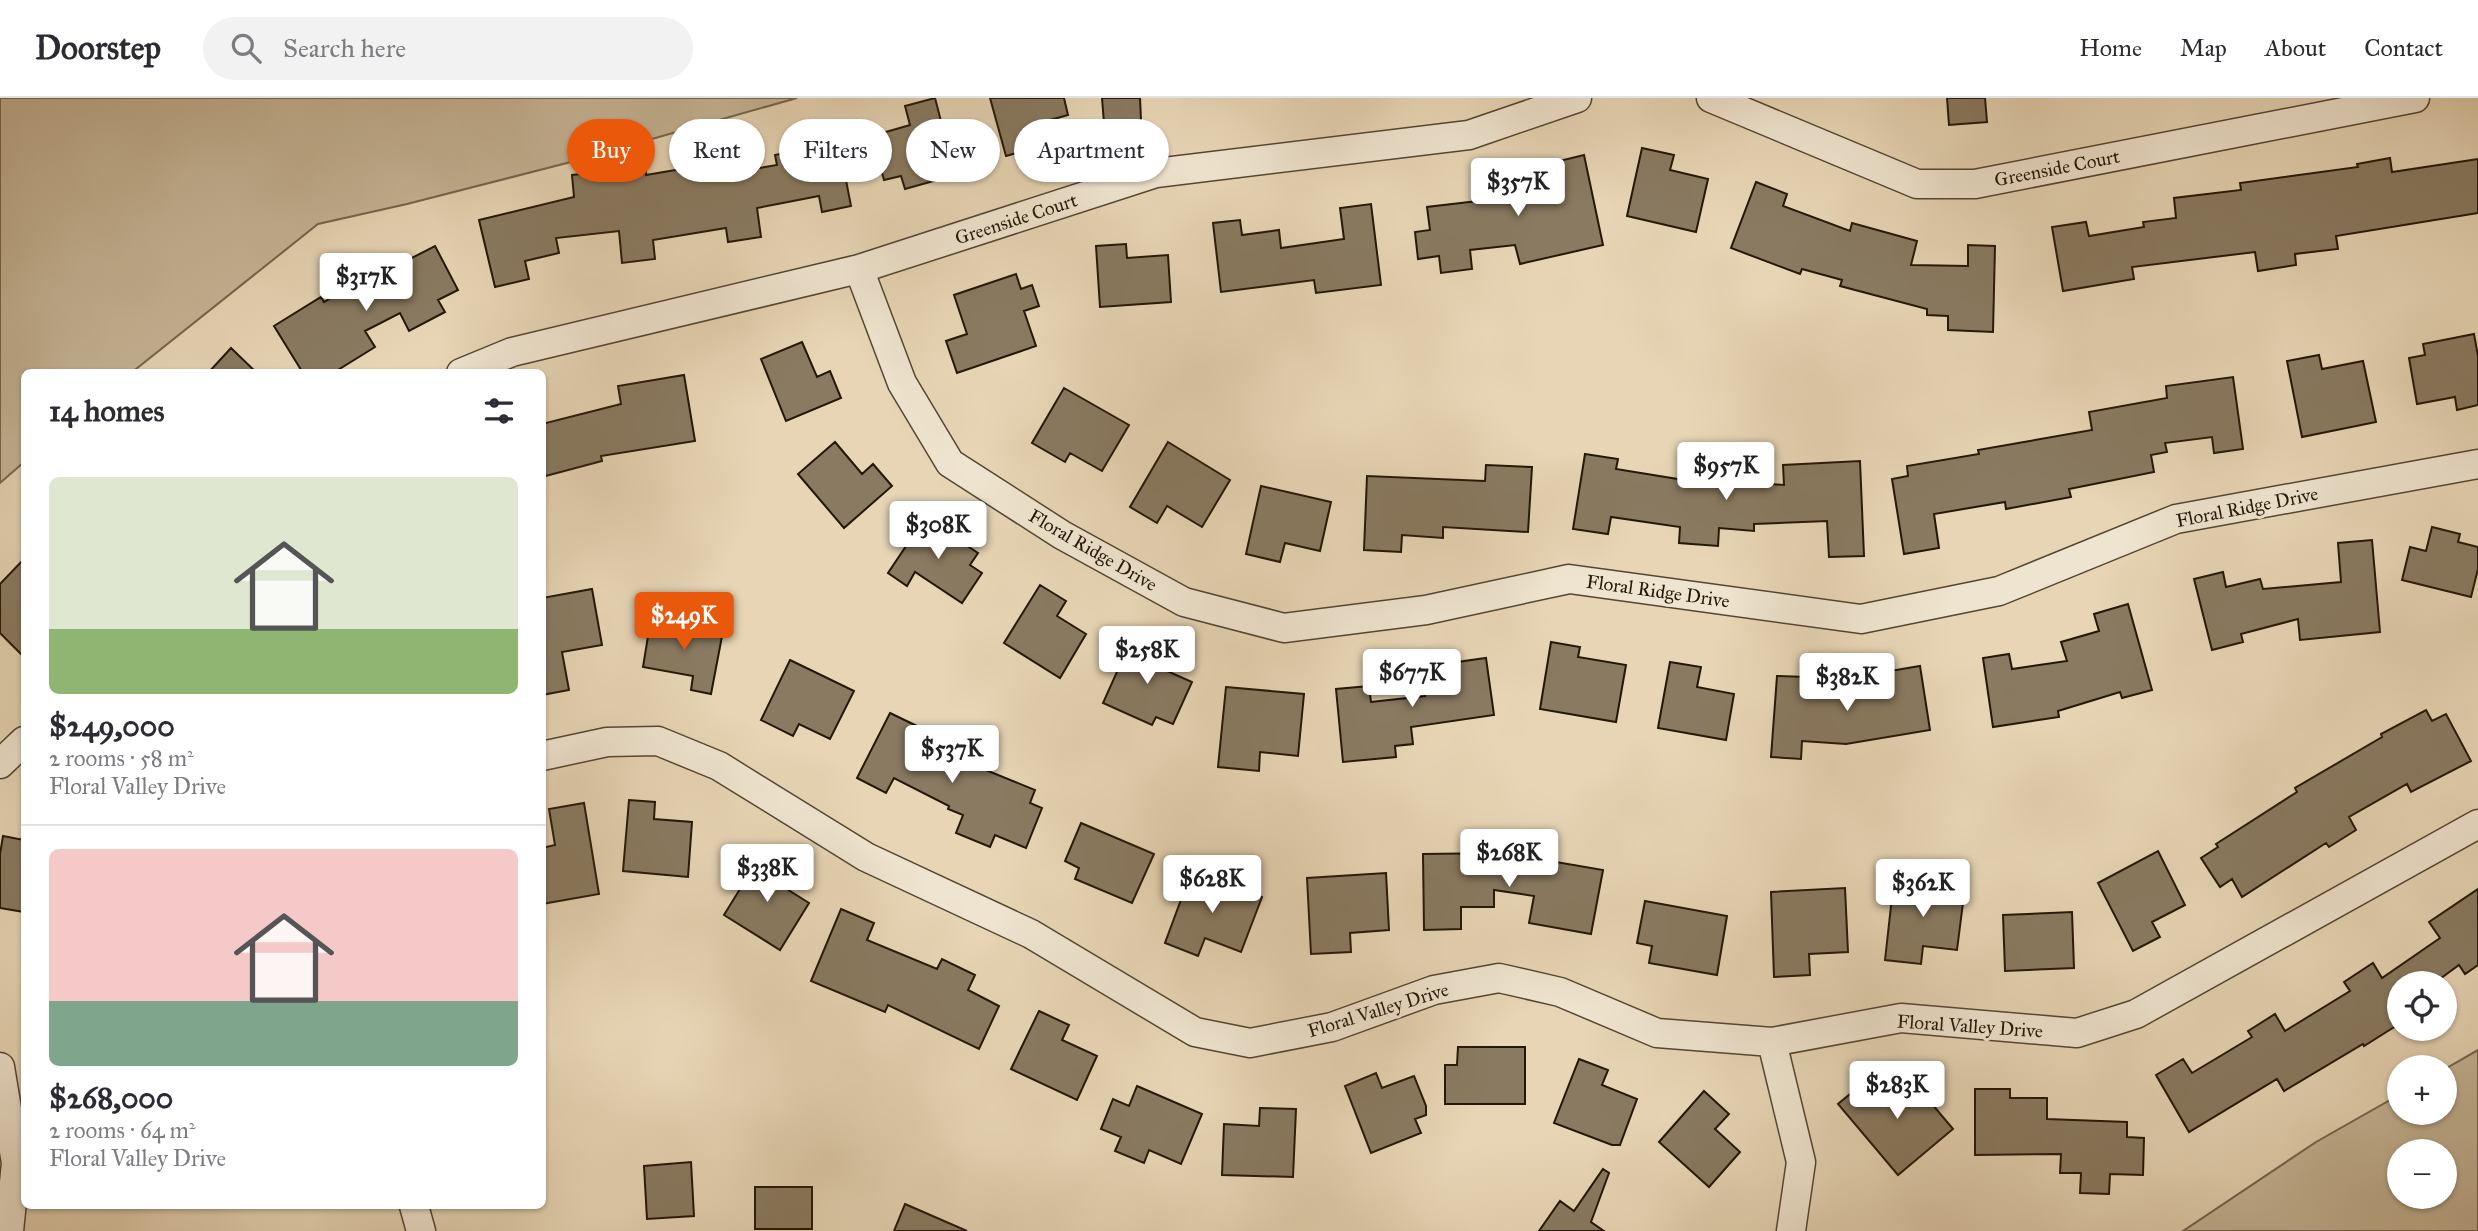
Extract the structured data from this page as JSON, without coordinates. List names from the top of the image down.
{
  "streets": {
    "street": ["Greenside Court", "Floral Ridge Drive", "Floral Valley Drive"]
  },
  "crossings": [
    ["Greenside Court", "Floral Ridge Drive"]
  ],
  "page": {
    "header": "Doorstep",
    "search": "Search here",
    "nav": [
      "Home",
      "Map",
      "About",
      "Contact"
    ],
    "chip": [
      "Buy",
      "Rent",
      "Filters",
      "New",
      "Apartment"
    ],
    "price": [
      "$357K",
      "$317K",
      "$957K",
      "$308K",
      "$249K",
      "$258K",
      "$677K",
      "$382K",
      "$537K",
      "$268K",
      "$338K",
      "$628K",
      "$362K",
      "$283K"
    ],
    "heading": "14 homes",
    "list": [
      {
        "name": "$249,000",
        "note": "2 rooms · 58 m² · Floral Valley Drive"
      },
      {
        "name": "$268,000",
        "note": "2 rooms · 64 m² · Floral Valley Drive"
      }
    ],
    "map_buttons": ["+", "−"]
  }
}
